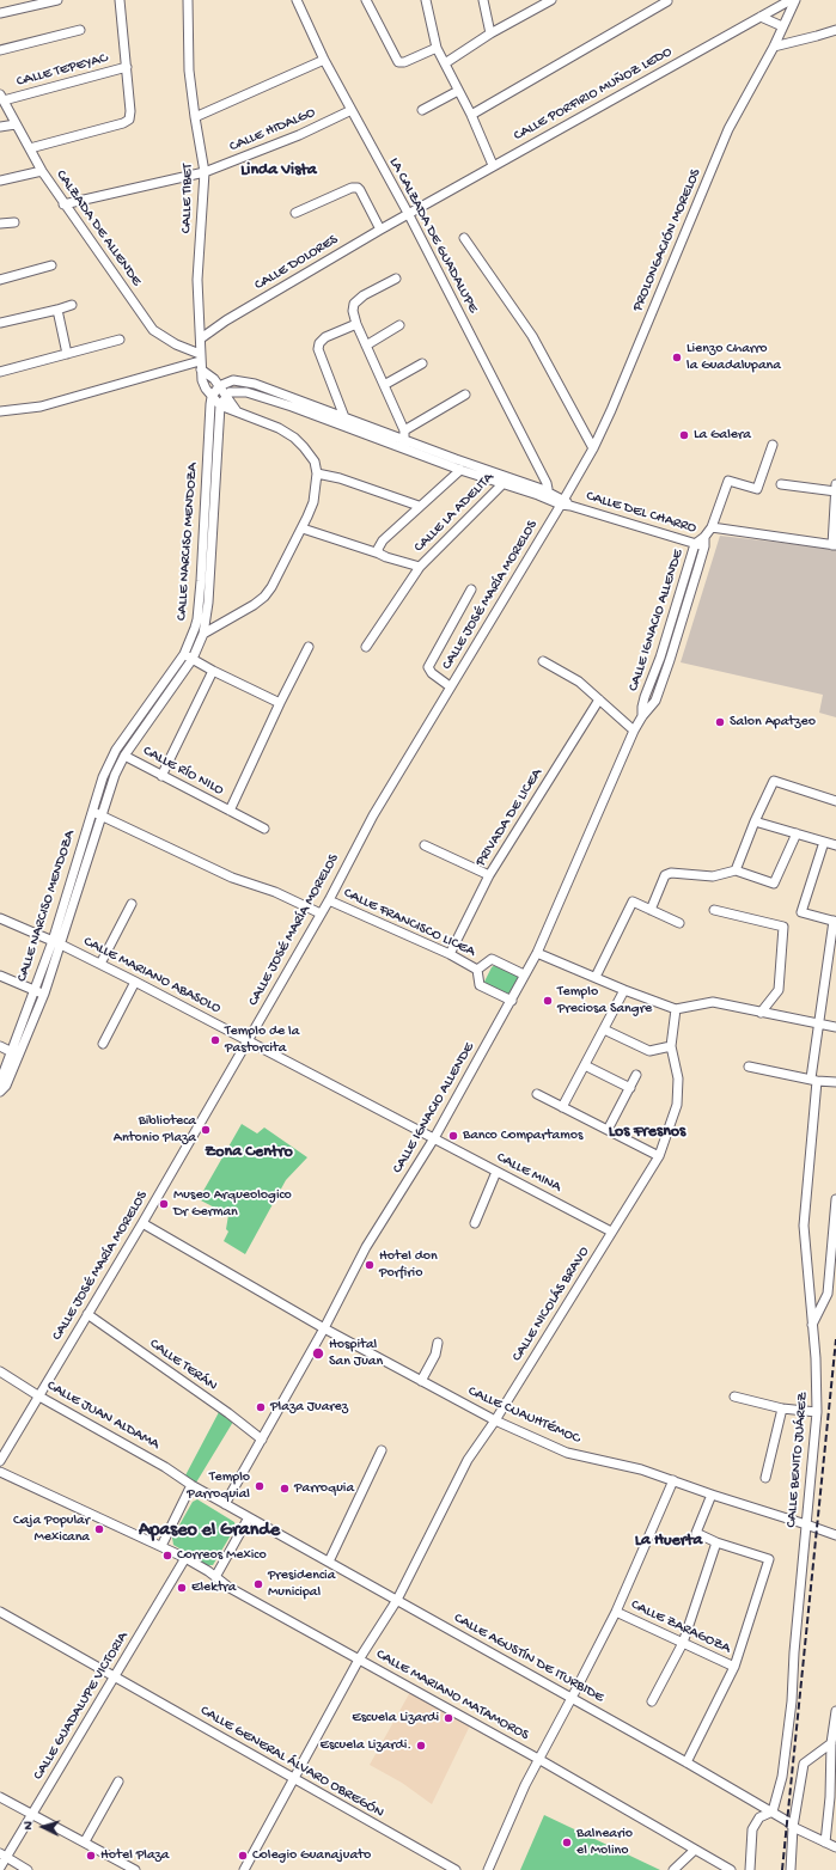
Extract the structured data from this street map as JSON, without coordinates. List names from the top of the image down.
{
  "streets": {
    "street": [
      "CALLE TEPEYAC",
      "CALLE PORFIRIO MUÑOZ LEDO",
      "CALLE HIDALGO",
      "CALLE TIBET",
      "CALZADA DE ALLENDE",
      "LA CALZADA DE GUADALUPE",
      "PROLONGACIÓN MORELOS",
      "CALLE DOLORES",
      "CALLE LA ADELITA",
      "CALLE DEL CHARRO",
      "CALLE NARCISO MENDOZA",
      "CALLE JOSÉ MARÍA MORELOS",
      "CALLE IGNACIO ALLENDE",
      "CALLE RÍO NILO",
      "PRIVADA DE LICEA",
      "CALLE FRANCISCO LICEA",
      "CALLE MARIANO ABASOLO",
      "CALLE MINA",
      "CALLE NICOLÁS BRAVO",
      "CALLE TERÁN",
      "CALLE JUAN ALDAMA",
      "CALLE CUAUHTÉMOC",
      "CALLE BENITO JUÁREZ",
      "CALLE ZARAGOZA",
      "CALLE AGUSTÍN DE ITURBIDE",
      "CALLE MARIANO MATAMOROS",
      "CALLE GUADALUPE VICTORIA",
      "CALLE GENERAL ÁLVARO OBREGÓN"
    ]
  },
  "crossings": [
    ["CALLE TEPEYAC", "CALZADA DE ALLENDE"],
    ["CALLE PORFIRIO MUÑOZ LEDO", "LA CALZADA DE GUADALUPE"],
    ["CALLE PORFIRIO MUÑOZ LEDO", "CALLE DOLORES"],
    ["CALLE HIDALGO", "CALLE TIBET"],
    ["CALLE HIDALGO", "CALZADA DE ALLENDE"],
    ["CALLE HIDALGO", "LA CALZADA DE GUADALUPE"],
    ["CALLE TIBET", "CALZADA DE ALLENDE"],
    ["CALLE TIBET", "CALLE DOLORES"],
    ["CALLE TIBET", "CALLE NARCISO MENDOZA"],
    ["LA CALZADA DE GUADALUPE", "CALLE DOLORES"],
    ["PROLONGACIÓN MORELOS", "CALLE DEL CHARRO"],
    ["PROLONGACIÓN MORELOS", "CALLE JOSÉ MARÍA MORELOS"],
    ["CALLE DEL CHARRO", "CALLE JOSÉ MARÍA MORELOS"],
    ["CALLE DEL CHARRO", "CALLE IGNACIO ALLENDE"],
    ["CALLE NARCISO MENDOZA", "CALLE RÍO NILO"],
    ["CALLE NARCISO MENDOZA", "CALLE MARIANO ABASOLO"],
    ["CALLE JOSÉ MARÍA MORELOS", "CALLE FRANCISCO LICEA"],
    ["CALLE JOSÉ MARÍA MORELOS", "CALLE MARIANO ABASOLO"],
    ["CALLE JOSÉ MARÍA MORELOS", "CALLE TERÁN"],
    ["CALLE JOSÉ MARÍA MORELOS", "CALLE JUAN ALDAMA"],
    ["CALLE JOSÉ MARÍA MORELOS", "CALLE CUAUHTÉMOC"],
    ["CALLE IGNACIO ALLENDE", "CALLE FRANCISCO LICEA"],
    ["CALLE IGNACIO ALLENDE", "CALLE MARIANO ABASOLO"],
    ["CALLE IGNACIO ALLENDE", "CALLE MINA"],
    ["CALLE IGNACIO ALLENDE", "CALLE TERÁN"],
    ["CALLE IGNACIO ALLENDE", "CALLE JUAN ALDAMA"],
    ["CALLE IGNACIO ALLENDE", "CALLE CUAUHTÉMOC"],
    ["CALLE IGNACIO ALLENDE", "CALLE AGUSTÍN DE ITURBIDE"],
    ["PRIVADA DE LICEA", "CALLE FRANCISCO LICEA"],
    ["CALLE MARIANO ABASOLO", "CALLE MINA"],
    ["CALLE MINA", "CALLE NICOLÁS BRAVO"],
    ["CALLE NICOLÁS BRAVO", "CALLE CUAUHTÉMOC"],
    ["CALLE NICOLÁS BRAVO", "CALLE AGUSTÍN DE ITURBIDE"],
    ["CALLE NICOLÁS BRAVO", "CALLE MARIANO MATAMOROS"],
    ["CALLE NICOLÁS BRAVO", "CALLE GENERAL ÁLVARO OBREGÓN"],
    ["CALLE JUAN ALDAMA", "CALLE AGUSTÍN DE ITURBIDE"],
    ["CALLE CUAUHTÉMOC", "CALLE BENITO JUÁREZ"],
    ["CALLE BENITO JUÁREZ", "CALLE AGUSTÍN DE ITURBIDE"],
    ["CALLE MARIANO MATAMOROS", "CALLE GUADALUPE VICTORIA"],
    ["CALLE GUADALUPE VICTORIA", "CALLE GENERAL ÁLVARO OBREGÓN"]
  ],
  "districts": [
    "Linda Vista",
    "Los Fresnos",
    "Zona Centro",
    "Apaseo el Grande",
    "La Huerta"
  ],
  "places": [
    "Lienzo Charro la Guadalupana",
    "La Galera",
    "Salon Apatzeo",
    "Templo Preciosa Sangre",
    "Templo de la Pastorcita",
    "Biblioteca Antonio Plaza",
    "Banco Compartamos",
    "Museo Arqueologico Dr German",
    "Hotel don Porfirio",
    "Hospital San Juan",
    "Plaza Juarez",
    "Templo Parroquial",
    "Parroquia",
    "Caja Popular Mexicana",
    "Correos Mexico",
    "Presidencia Municipal",
    "Elektra",
    "Escuela Lizardi",
    "Escuela Lizardi.",
    "Balneario el Molino",
    "Hotel Plaza",
    "Colegio Guanajuato"
  ],
  "north": "left"
}
